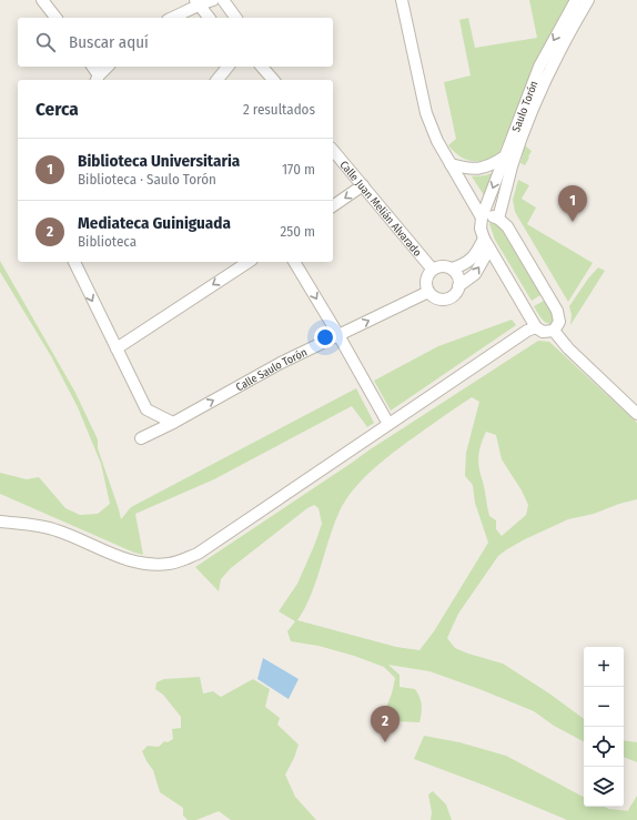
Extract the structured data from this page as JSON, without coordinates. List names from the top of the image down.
{
  "streets": {
    "street": ["Saulo Torón", "Calle Juan Melián Alvarado", "Calle Saulo Torón"]
  },
  "crossings": [
    ["Calle Juan Melián Alvarado", "Calle Saulo Torón"]
  ],
  "page": {
    "search": "Buscar aquí",
    "heading": ["Cerca", "2 resultados"],
    "list": [
      {
        "mark": "1",
        "name": "Biblioteca Universitaria",
        "note": "Biblioteca · Saulo Torón",
        "value": "170 m"
      },
      {
        "mark": "2",
        "name": "Mediateca Guiniguada",
        "note": "Biblioteca",
        "value": "250 m"
      }
    ],
    "pins": ["1", "2"],
    "map_buttons": ["+", "−"]
  }
}
